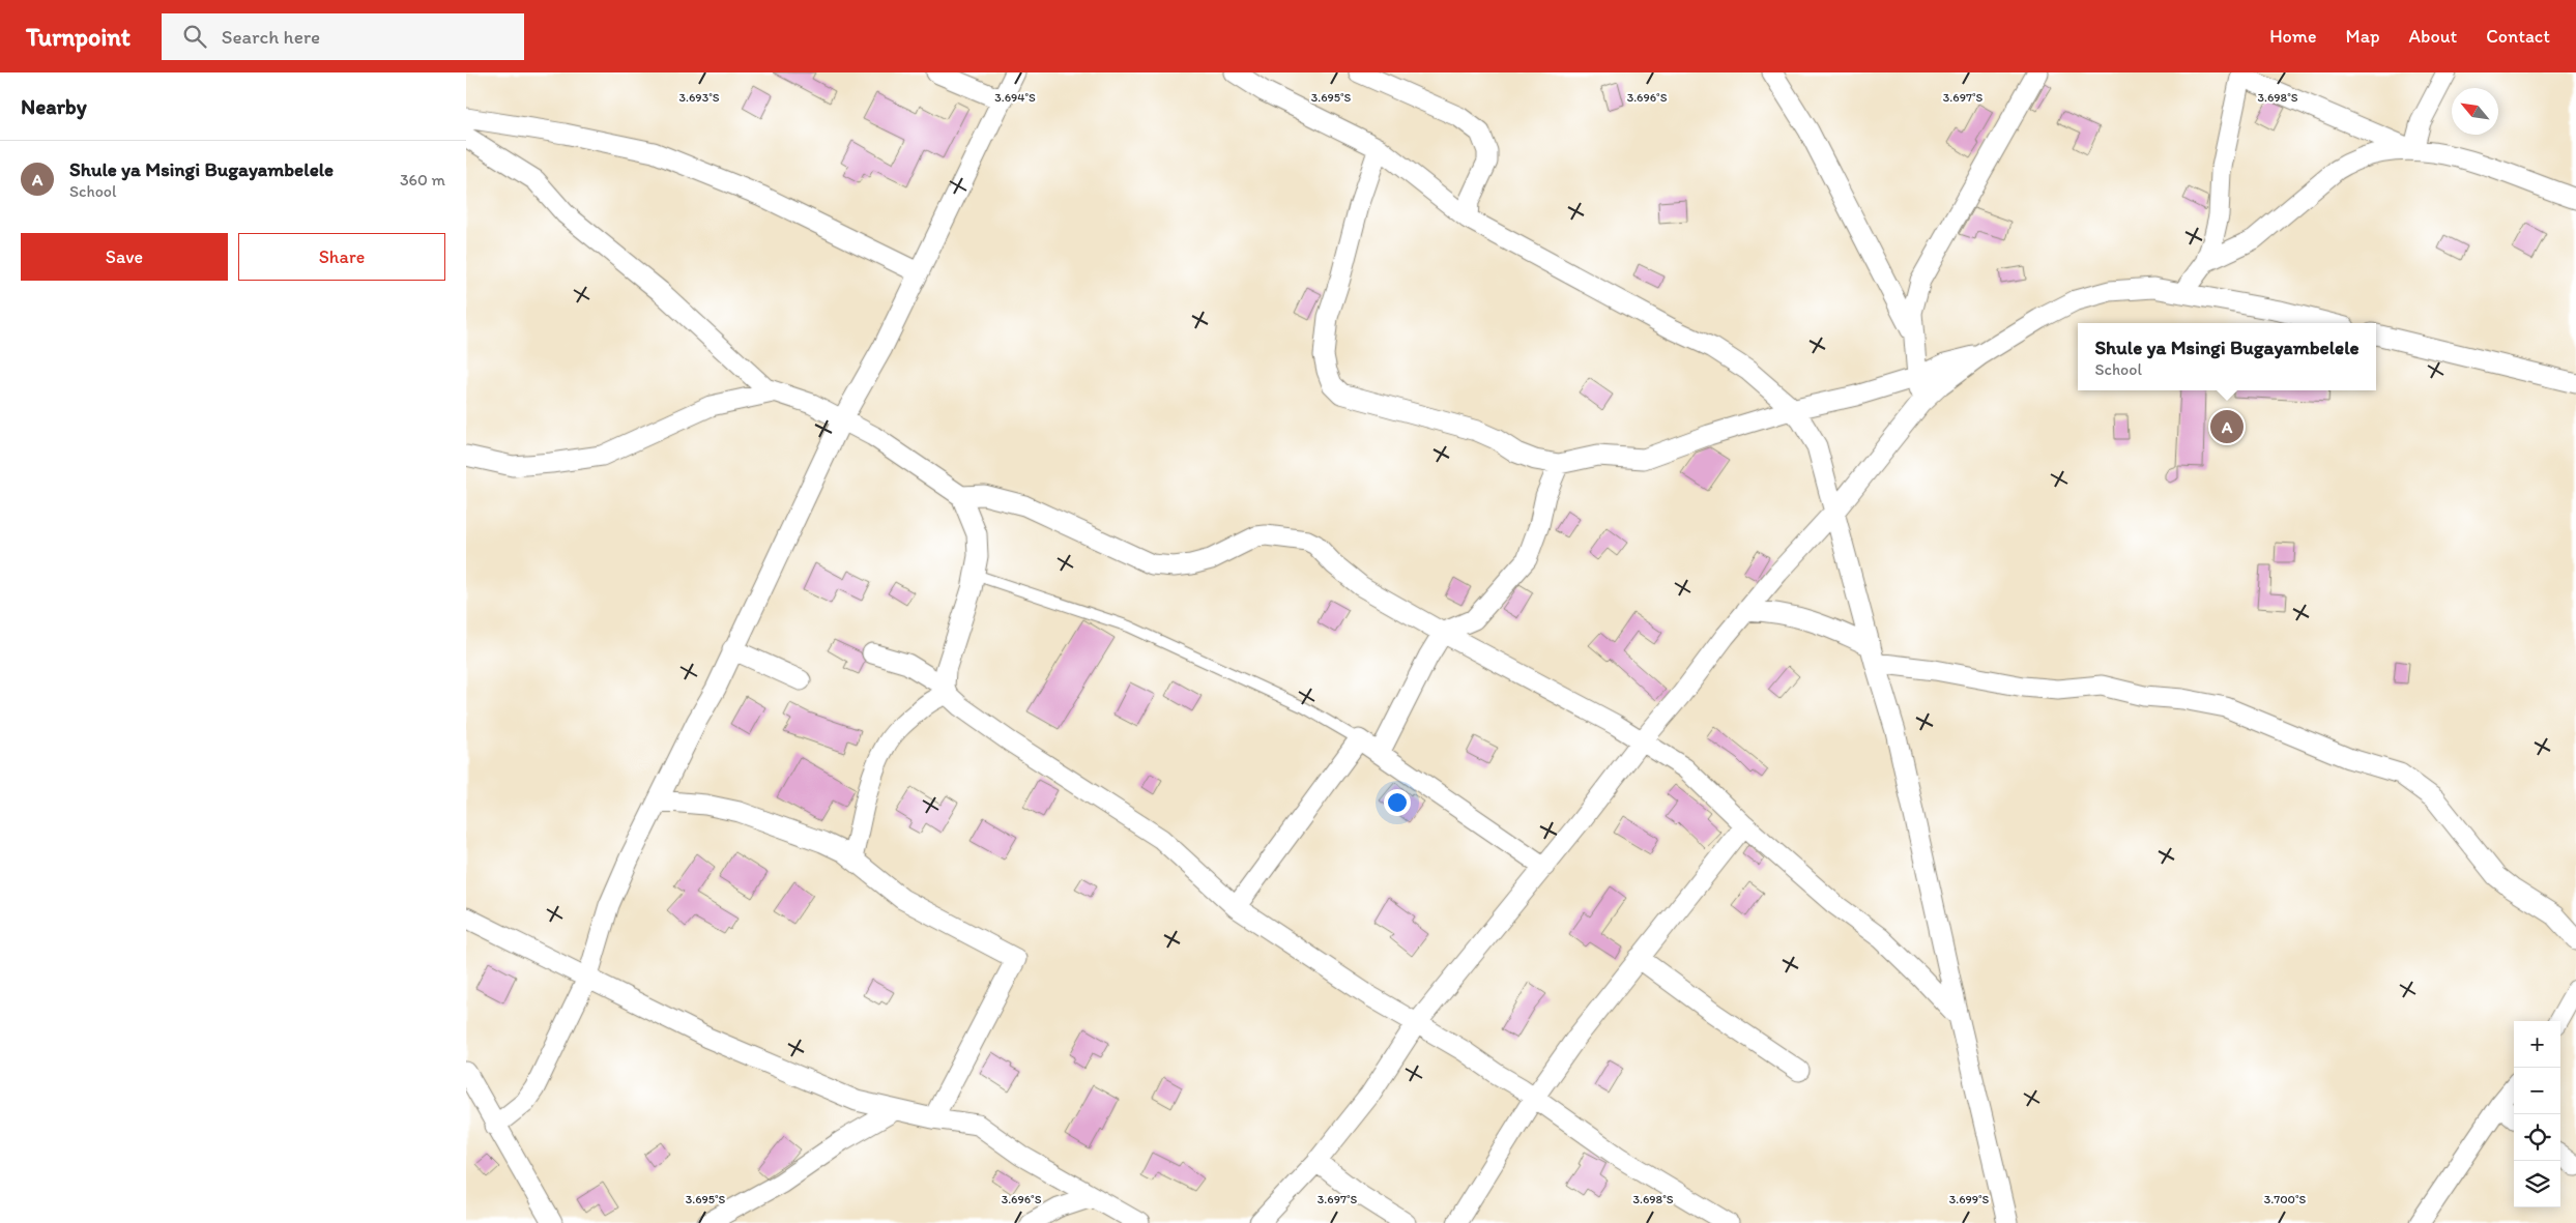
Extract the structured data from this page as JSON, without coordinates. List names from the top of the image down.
{
  "north": "top left",
  "page": {
    "header": "Turnpoint",
    "search": "Search here",
    "nav": [
      "Home",
      "Map",
      "About",
      "Contact"
    ],
    "heading": "Nearby",
    "list": [
      {
        "mark": "A",
        "name": "Shule ya Msingi Bugayambelele",
        "note": "School",
        "value": "360 m"
      }
    ],
    "buttons": ["Save", "Share"],
    "popup": ["Shule ya Msingi Bugayambelele", "School"],
    "pins": "A",
    "map_buttons": ["+", "−"]
  },
  "coordinates": [
    "3.693°S",
    "3.694°S",
    "3.695°S",
    "3.696°S",
    "3.697°S",
    "3.698°S",
    "3.699°S",
    "3.700°S"
  ]
}
